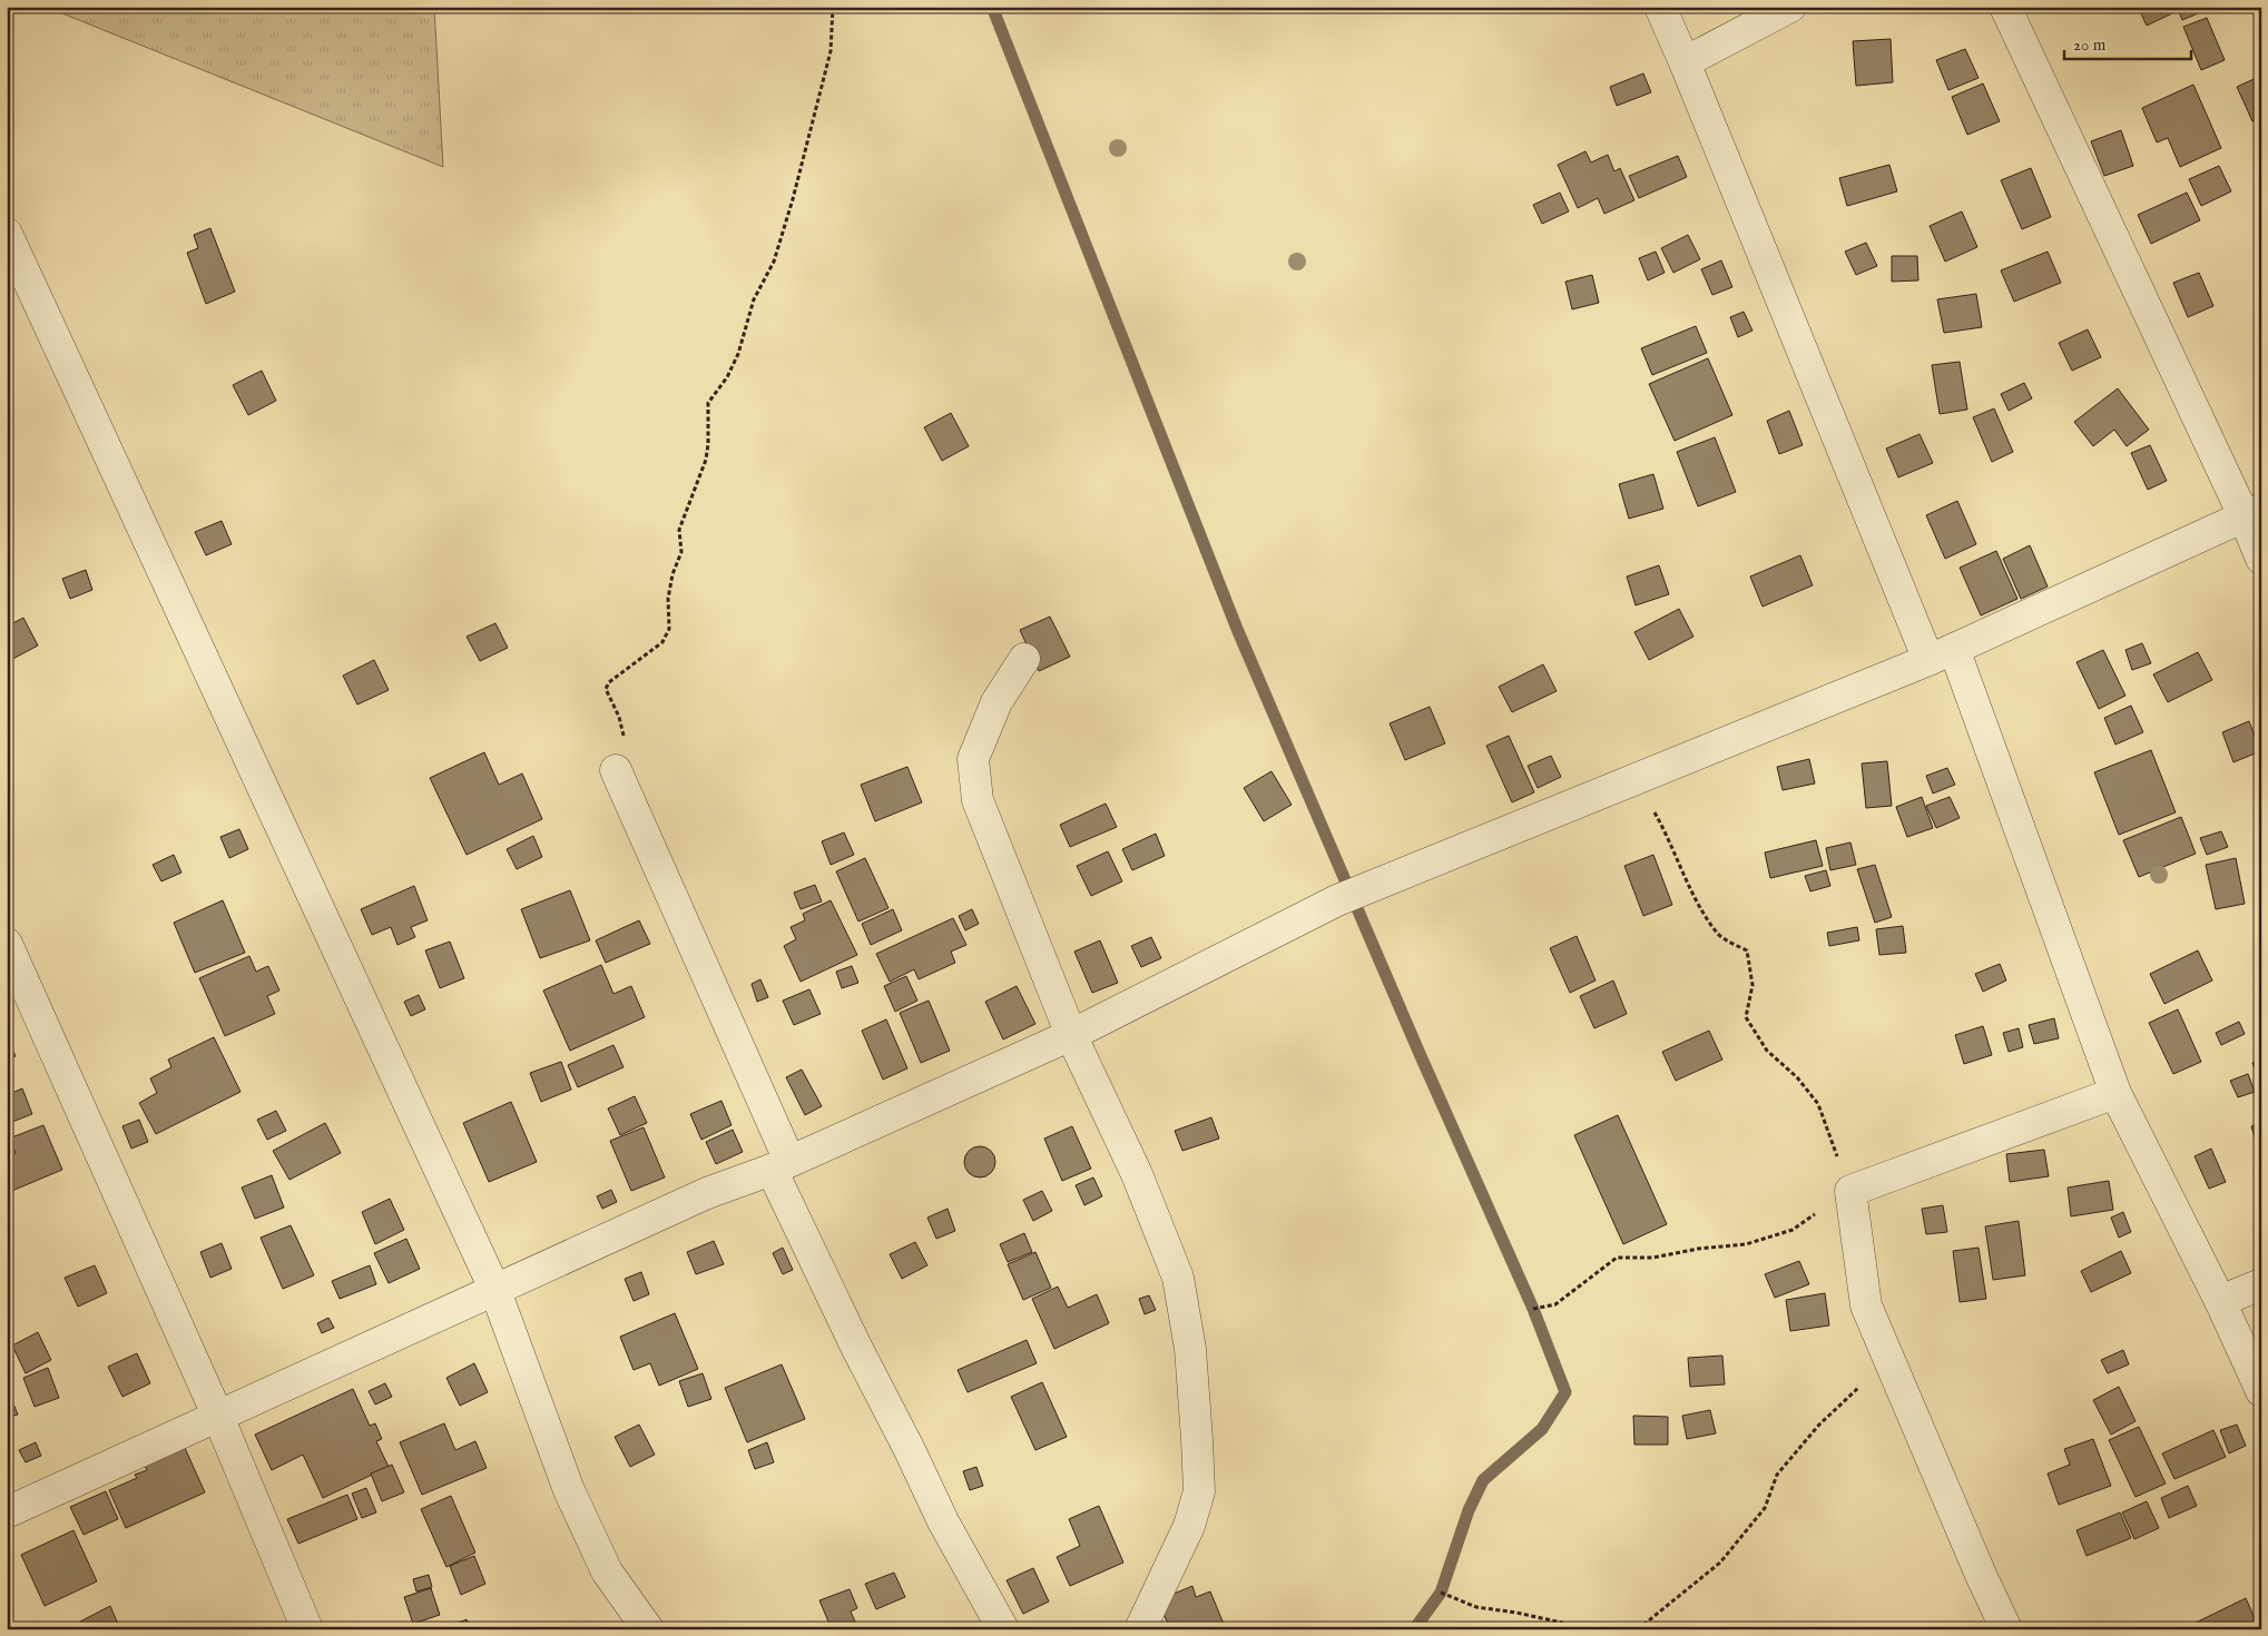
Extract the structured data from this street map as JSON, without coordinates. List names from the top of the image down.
{
  "scale_bar": "20 m"
}
